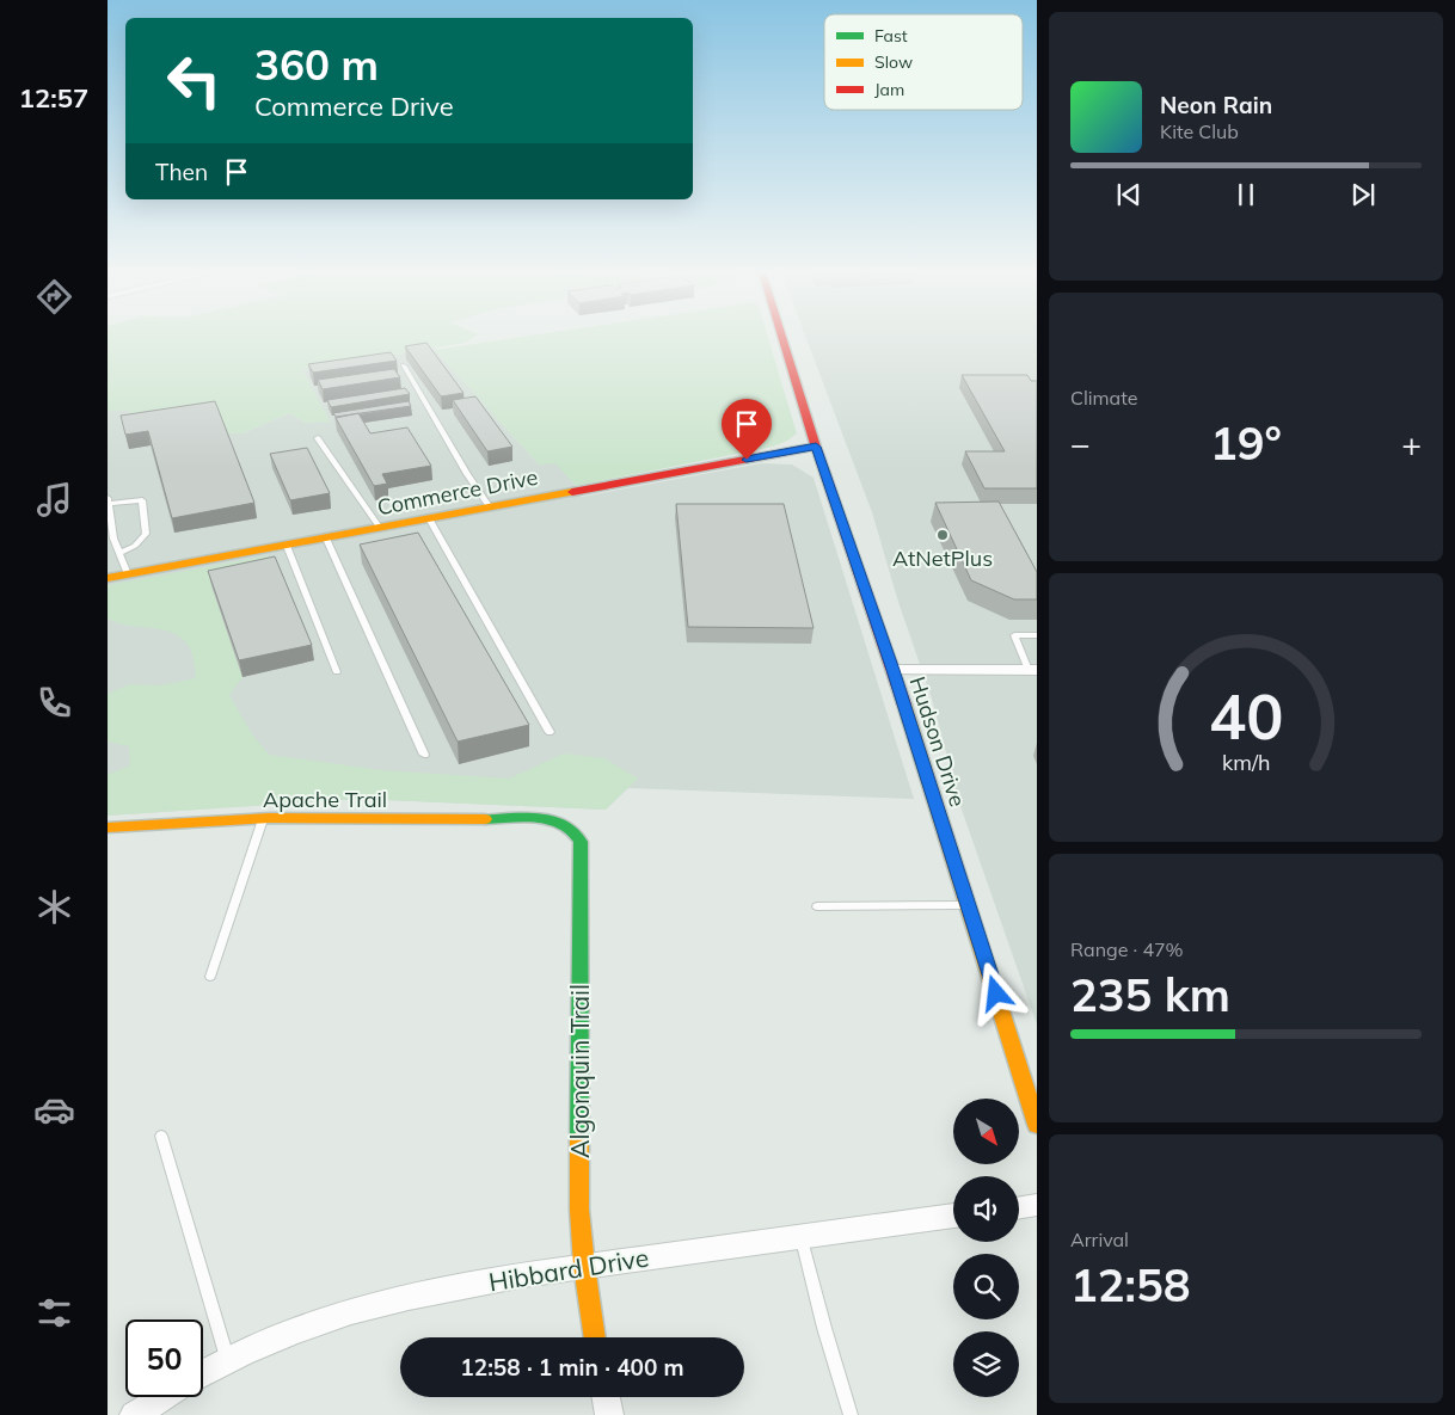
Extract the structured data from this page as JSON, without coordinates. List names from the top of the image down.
{
  "streets": {
    "street": [
      "Commerce Drive",
      "Hudson Drive",
      "Apache Trail",
      "Algonquin Trail",
      "Hibbard Drive"
    ]
  },
  "crossings": [
    ["Commerce Drive", "Hudson Drive"],
    ["Apache Trail", "Algonquin Trail"],
    ["Algonquin Trail", "Hibbard Drive"]
  ],
  "places": ["AtNetPlus"],
  "legend": ["Fast", "Slow", "Jam"],
  "north": "bottom right",
  "page": {
    "tabs": "12:57",
    "turn": ["360 m", "Commerce Drive"],
    "song": ["Neon Rain", "Kite Club"],
    "then": "Then",
    "tile": [
      "Climate",
      ["Range · 47%", "235 km"],
      ["Arrival", "12:58"]
    ],
    "heat": ["−", "19°", "+"],
    "limit": "50",
    "trip": "12:58 · 1 min · 400 m",
    "gauge": ["40", "km/h"]
  }
}
